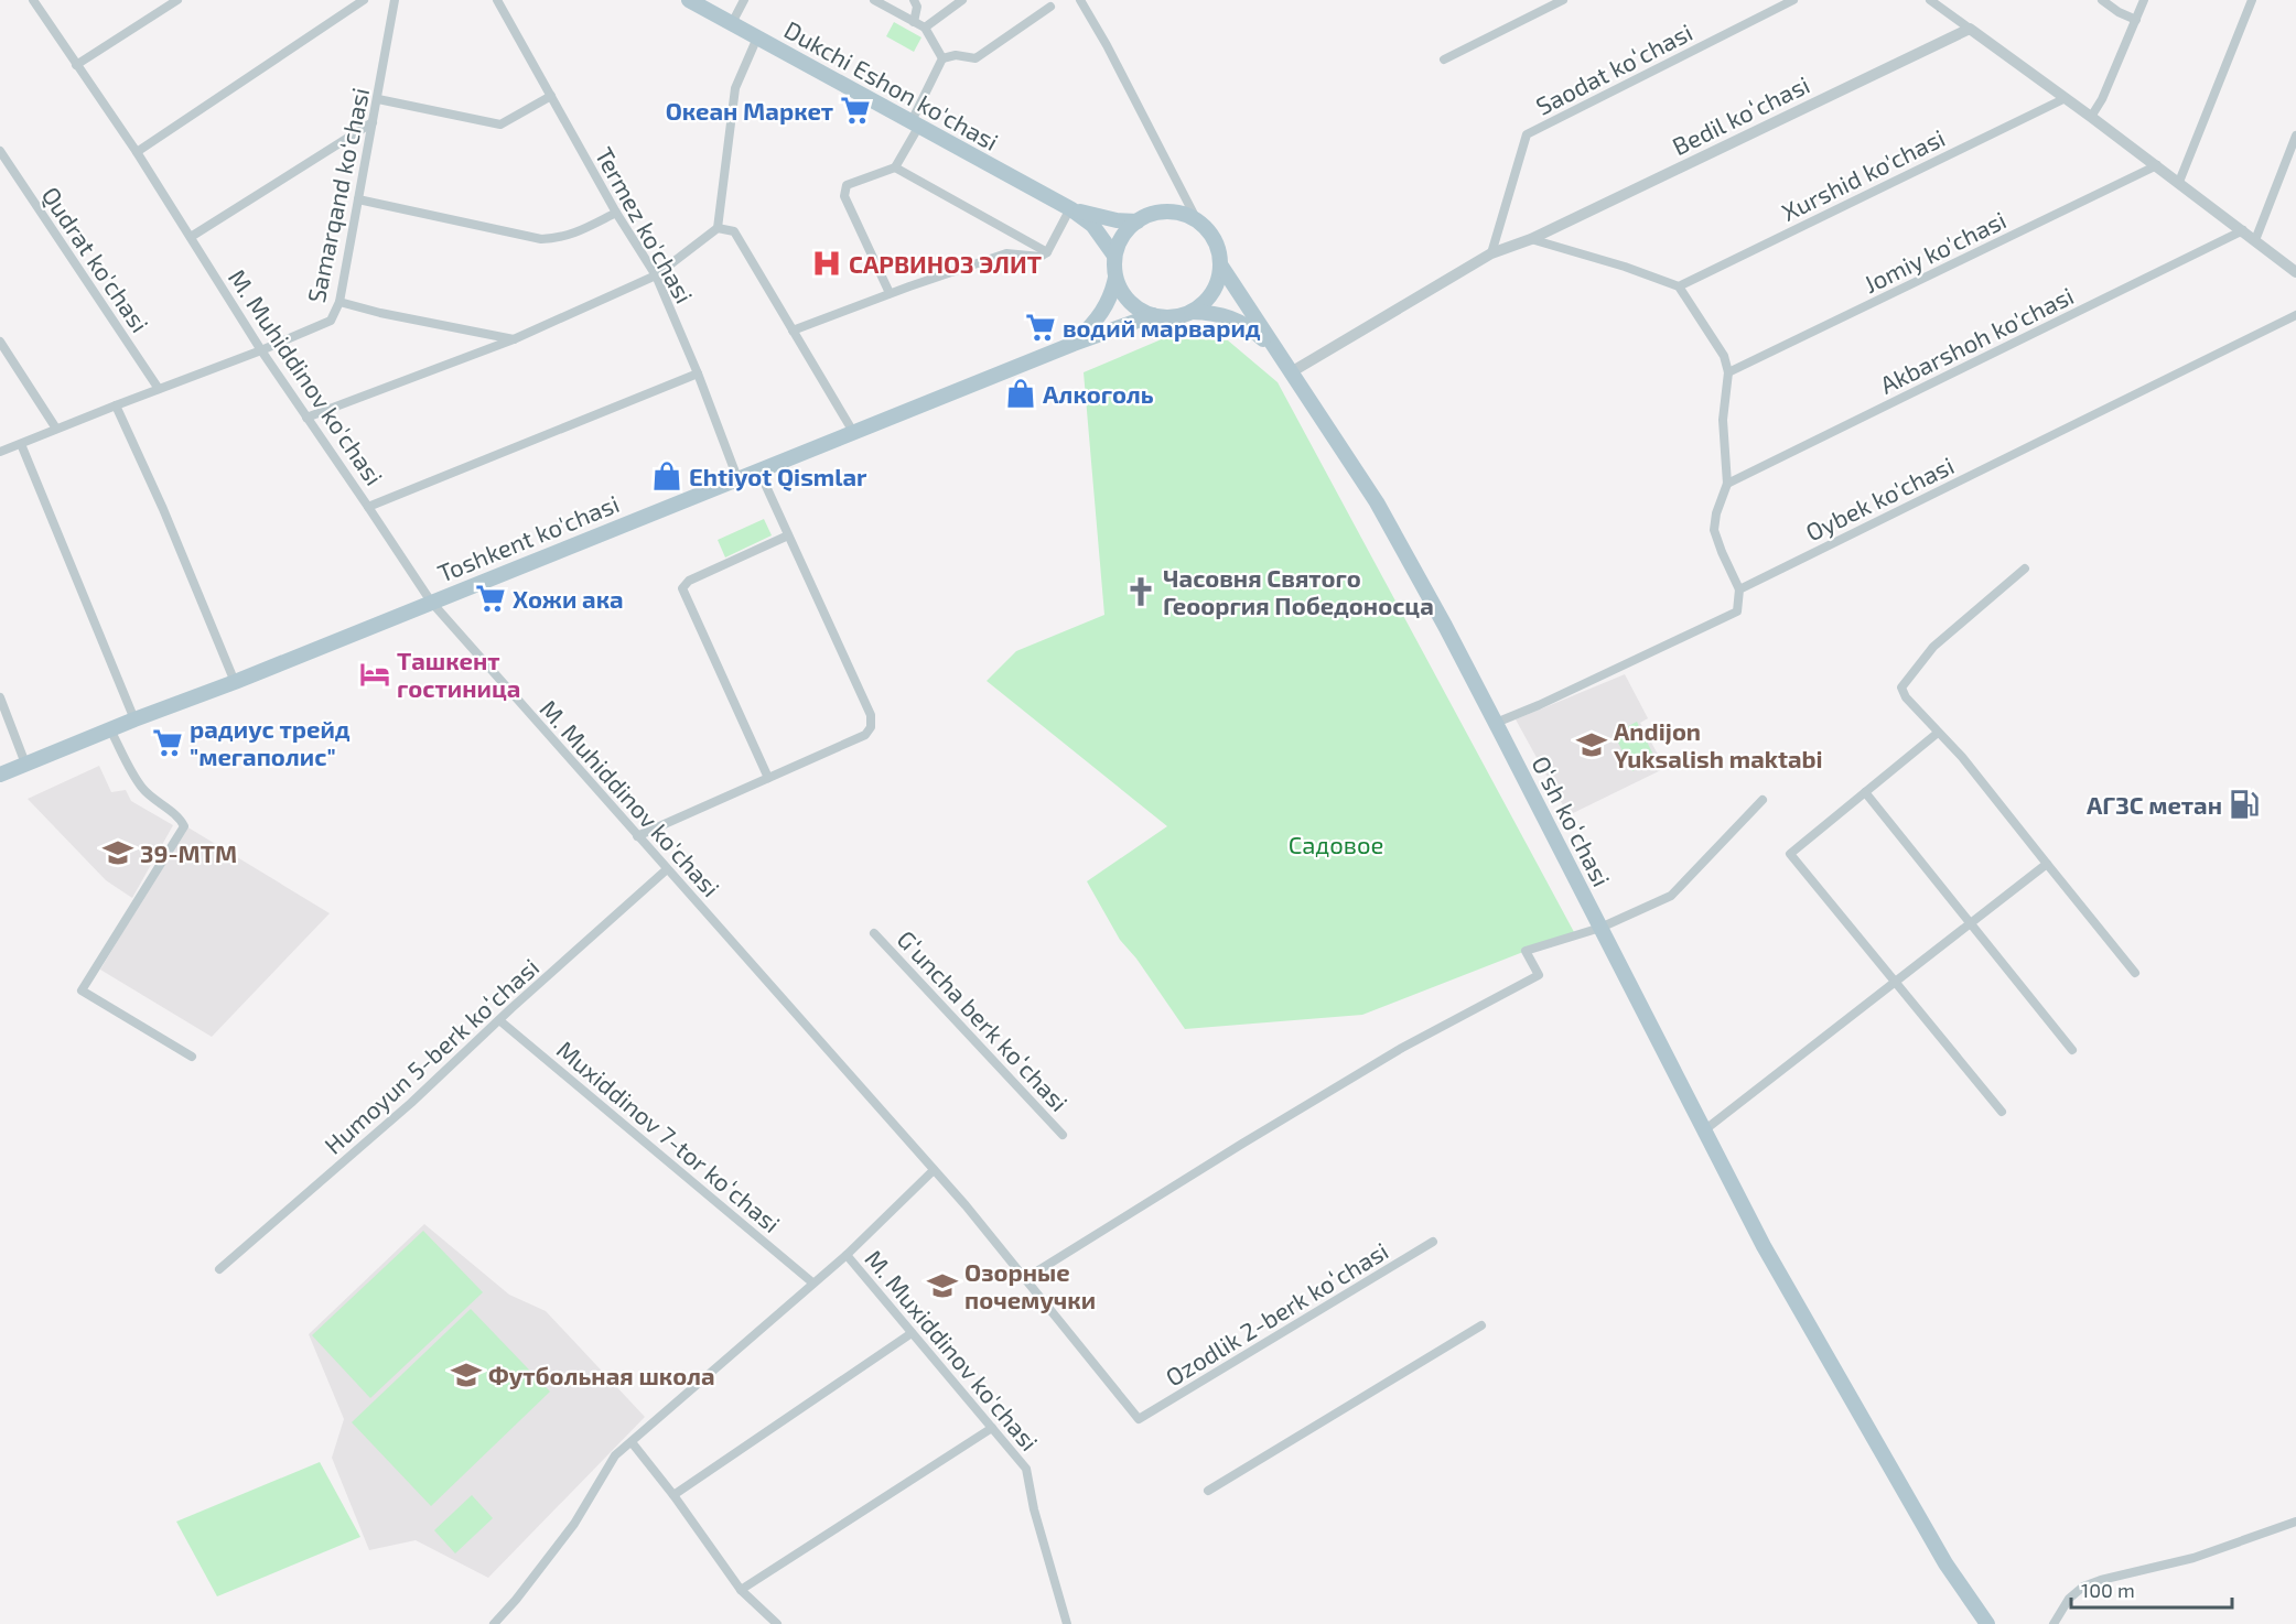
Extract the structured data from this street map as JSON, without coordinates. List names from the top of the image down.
{
  "streets": {
    "main road": ["Dukchi Eshon ko'chasi", "Toshkent ko'chasi", "Oʻsh koʻchasi"],
    "street": [
      "Saodat koʻchasi",
      "Bedil koʻchasi",
      "Xurshid ko'chasi",
      "Samarqand ko‘chasi",
      "Termez ko'chasi",
      "Jomiy ko'chasi",
      "Qudrat ko'chasi",
      "Akbarshoh ko'chasi",
      "M. Muhiddinov ko'chasi",
      "Oybek ko'chasi",
      "Gʻuncha berk koʻchasi",
      "Humoyun 5-berk koʻchasi",
      "Muxiddinov 7-tor koʻchasi",
      "Ozodlik 2-berk koʻchasi",
      "M. Muxiddinov ko'chasi"
    ]
  },
  "crossings": [
    ["Saodat koʻchasi", "Bedil koʻchasi"],
    ["Bedil koʻchasi", "Oʻsh koʻchasi"],
    ["Samarqand ko‘chasi", "Qudrat ko'chasi"],
    ["Samarqand ko‘chasi", "M. Muhiddinov ko'chasi"],
    ["Termez ko'chasi", "Toshkent ko'chasi"],
    ["M. Muhiddinov ko'chasi", "Toshkent ko'chasi"],
    ["M. Muhiddinov ko'chasi", "Humoyun 5-berk koʻchasi"],
    ["M. Muhiddinov ko'chasi", "Ozodlik 2-berk koʻchasi"],
    ["Humoyun 5-berk koʻchasi", "Muxiddinov 7-tor koʻchasi"]
  ],
  "parks": ["Садовое"],
  "places": {
    "supermarket": [
      "Океан Маркет",
      "водий марварид",
      "Хожи ака",
      "радиус трейд \"мегаполис\""
    ],
    "hospital": ["САРВИНОЗ ЭЛИТ"],
    "shop": ["Алкоголь", "Ehtiyot Qismlar"],
    "church": ["Часовня Святого Геооргия Победоносца"],
    "hotel": ["Ташкент гостиница"],
    "school or university": [
      "Andijon Yuksalish maktabi",
      "39-MTM",
      "Озорные почемучки",
      "Футбольная школа"
    ],
    "fuel station": ["АГЗС метан"]
  },
  "scale_bar": "100 m"
}
